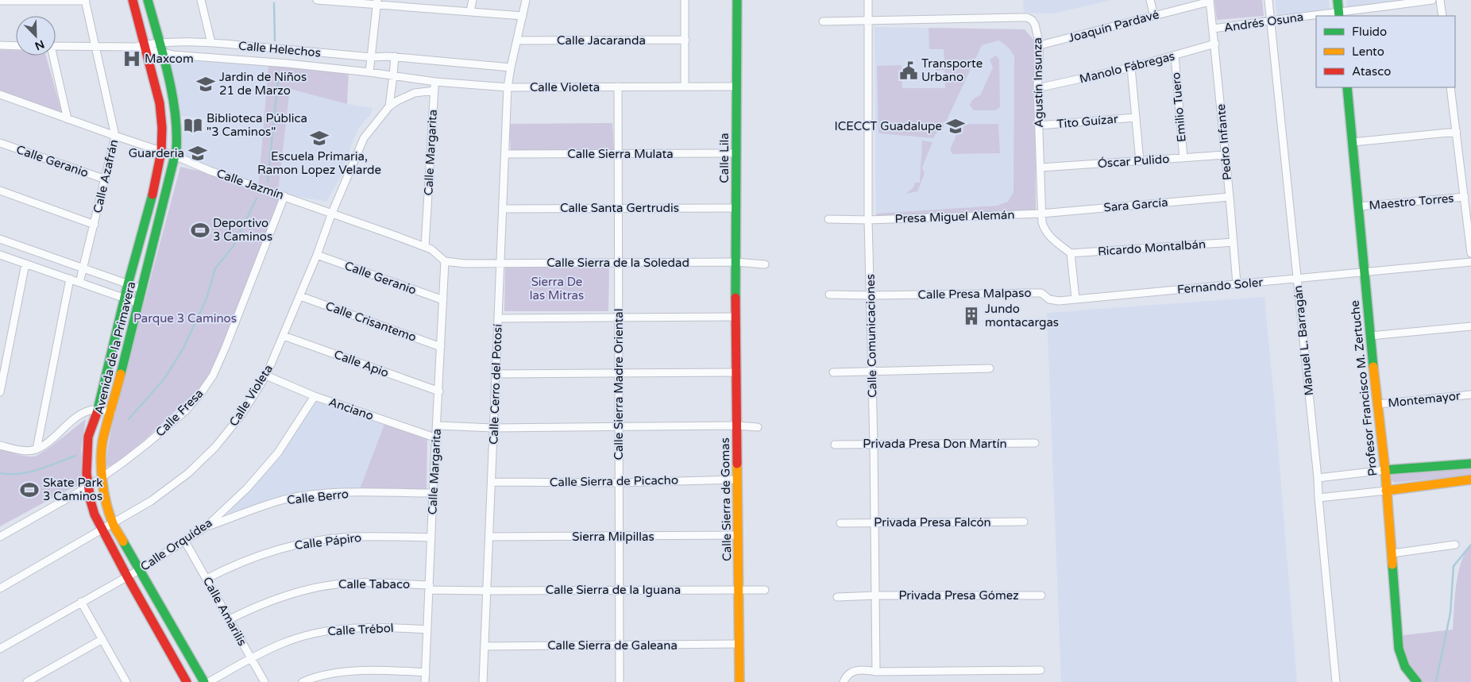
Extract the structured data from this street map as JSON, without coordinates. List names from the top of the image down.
{
  "streets": {
    "street": [
      "Andrés Osuna",
      "Joaquín Pardavé",
      "Calle Jacaranda",
      "Calle Helechos",
      "Manolo Fábregas",
      "Agustín Insunza",
      "Calle Violeta",
      "Emilio Tuero",
      "Tito Guízar",
      "Pedro Infante",
      "Calle Margarita",
      "Calle Sierra Mulata",
      "Calle Lila",
      "Calle Geranio",
      "Óscar Pulido",
      "Calle Azafrán",
      "Calle Jazmín",
      "Maestro Torres",
      "Sara García",
      "Calle Santa Gertrudis",
      "Presa Miguel Alemán",
      "Ricardo Montalbán",
      "Calle Sierra de la Soledad",
      "Fernando Soler",
      "Calle Presa Malpaso",
      "Calle Crisantemo",
      "Calle Comunicaciones",
      "Manuel L. Barragán",
      "Avenida de la Primavera",
      "Calle Apio",
      "Calle Cerro del Potosí",
      "Calle Sierra Madre Oriental",
      "Profesor Francisco M. Zertuche",
      "Montemayor",
      "Anciano",
      "Calle Fresa",
      "Privada Presa Don Martín",
      "Calle Sierra de Picacho",
      "Calle Berro",
      "Calle Sierra de Gomas",
      "Privada Presa Falcón",
      "Sierra Milpillas",
      "Calle Pápiro",
      "Calle Orquídea",
      "Calle Tabaco",
      "Calle Sierra de la Iguana",
      "Privada Presa Gómez",
      "Calle Amarilis",
      "Calle Trébol",
      "Calle Sierra de Galeana"
    ]
  },
  "crossings": [
    ["Andrés Osuna", "Pedro Infante"],
    ["Andrés Osuna", "Manuel L. Barragán"],
    ["Joaquín Pardavé", "Agustín Insunza"],
    ["Joaquín Pardavé", "Pedro Infante"],
    ["Calle Jacaranda", "Calle Cerro del Potosí"],
    ["Calle Helechos", "Calle Violeta"],
    ["Calle Helechos", "Calle Azafrán"],
    ["Calle Helechos", "Avenida de la Primavera"],
    ["Calle Helechos", "Calle Cerro del Potosí"],
    ["Manolo Fábregas", "Agustín Insunza"],
    ["Manolo Fábregas", "Emilio Tuero"],
    ["Manolo Fábregas", "Pedro Infante"],
    ["Agustín Insunza", "Tito Guízar"],
    ["Agustín Insunza", "Óscar Pulido"],
    ["Agustín Insunza", "Sara García"],
    ["Agustín Insunza", "Presa Miguel Alemán"],
    ["Agustín Insunza", "Ricardo Montalbán"],
    ["Agustín Insunza", "Calle Comunicaciones"],
    ["Calle Violeta", "Calle Margarita"],
    ["Calle Violeta", "Calle Lila"],
    ["Calle Violeta", "Calle Geranio"],
    ["Calle Violeta", "Calle Jazmín"],
    ["Calle Violeta", "Calle Crisantemo"],
    ["Calle Violeta", "Avenida de la Primavera"],
    ["Calle Violeta", "Calle Apio"],
    ["Calle Violeta", "Calle Cerro del Potosí"],
    ["Calle Violeta", "Calle Sierra Madre Oriental"],
    ["Calle Violeta", "Anciano"],
    ["Emilio Tuero", "Óscar Pulido"],
    ["Pedro Infante", "Óscar Pulido"],
    ["Pedro Infante", "Sara García"],
    ["Pedro Infante", "Ricardo Montalbán"],
    ["Pedro Infante", "Fernando Soler"],
    ["Calle Margarita", "Calle Geranio"],
    ["Calle Margarita", "Calle Jazmín"],
    ["Calle Margarita", "Calle Crisantemo"],
    ["Calle Margarita", "Calle Apio"],
    ["Calle Margarita", "Anciano"],
    ["Calle Margarita", "Calle Berro"],
    ["Calle Margarita", "Calle Pápiro"],
    ["Calle Margarita", "Calle Tabaco"],
    ["Calle Margarita", "Calle Trébol"],
    ["Calle Sierra Mulata", "Calle Lila"],
    ["Calle Sierra Mulata", "Calle Cerro del Potosí"],
    ["Calle Sierra Mulata", "Calle Sierra Madre Oriental"],
    ["Calle Lila", "Calle Santa Gertrudis"],
    ["Calle Lila", "Calle Sierra de la Soledad"],
    ["Calle Lila", "Calle Sierra de Gomas"],
    ["Calle Geranio", "Calle Azafrán"],
    ["Calle Azafrán", "Calle Jazmín"],
    ["Calle Jazmín", "Avenida de la Primavera"],
    ["Calle Jazmín", "Calle Fresa"],
    ["Maestro Torres", "Profesor Francisco M. Zertuche"],
    ["Sara García", "Presa Miguel Alemán"],
    ["Calle Santa Gertrudis", "Calle Cerro del Potosí"],
    ["Calle Santa Gertrudis", "Calle Sierra Madre Oriental"],
    ["Presa Miguel Alemán", "Calle Comunicaciones"],
    ["Calle Sierra de la Soledad", "Calle Cerro del Potosí"],
    ["Calle Sierra de la Soledad", "Calle Sierra Madre Oriental"],
    ["Fernando Soler", "Calle Presa Malpaso"],
    ["Fernando Soler", "Manuel L. Barragán"],
    ["Fernando Soler", "Profesor Francisco M. Zertuche"],
    ["Calle Presa Malpaso", "Calle Comunicaciones"],
    ["Calle Comunicaciones", "Privada Presa Don Martín"],
    ["Calle Comunicaciones", "Privada Presa Falcón"],
    ["Calle Comunicaciones", "Privada Presa Gómez"],
    ["Avenida de la Primavera", "Calle Fresa"],
    ["Avenida de la Primavera", "Calle Orquídea"],
    ["Calle Cerro del Potosí", "Calle Sierra de Picacho"],
    ["Calle Cerro del Potosí", "Sierra Milpillas"],
    ["Calle Cerro del Potosí", "Calle Tabaco"],
    ["Calle Cerro del Potosí", "Calle Sierra de la Iguana"],
    ["Calle Cerro del Potosí", "Calle Sierra de Galeana"],
    ["Calle Sierra Madre Oriental", "Calle Sierra de Picacho"],
    ["Calle Sierra Madre Oriental", "Sierra Milpillas"],
    ["Calle Sierra Madre Oriental", "Calle Sierra de la Iguana"],
    ["Calle Sierra Madre Oriental", "Calle Sierra de Galeana"],
    ["Profesor Francisco M. Zertuche", "Montemayor"],
    ["Anciano", "Calle Orquídea"],
    ["Calle Sierra de Picacho", "Calle Sierra de Gomas"],
    ["Calle Berro", "Calle Orquídea"],
    ["Calle Sierra de Gomas", "Sierra Milpillas"],
    ["Calle Sierra de Gomas", "Calle Sierra de la Iguana"],
    ["Calle Sierra de Gomas", "Calle Sierra de Galeana"],
    ["Calle Pápiro", "Calle Amarilis"],
    ["Calle Orquídea", "Calle Amarilis"],
    ["Calle Tabaco", "Calle Sierra de la Iguana"],
    ["Calle Tabaco", "Calle Amarilis"],
    ["Calle Amarilis", "Calle Trébol"]
  ],
  "parks": ["Sierra De las Mitras", "Parque 3 Caminos"],
  "places": {
    "hospital": ["Maxcom"],
    "public building": ["Transporte Urbano"],
    "school or university": [
      "Jardin de Niños 21 de Marzo",
      "ICECCT Guadalupe",
      "Escuela Primaria, Ramon Lopez Velarde",
      "Guarderia"
    ],
    "library": ["Biblioteca Pública \"3 Caminos\""],
    "sports": ["Deportivo 3 Caminos", "Skate Park 3 Caminos"],
    "building": ["Jundo montacargas"]
  },
  "legend": ["Fluido", "Lento", "Atasco"],
  "north": "bottom right"
}
